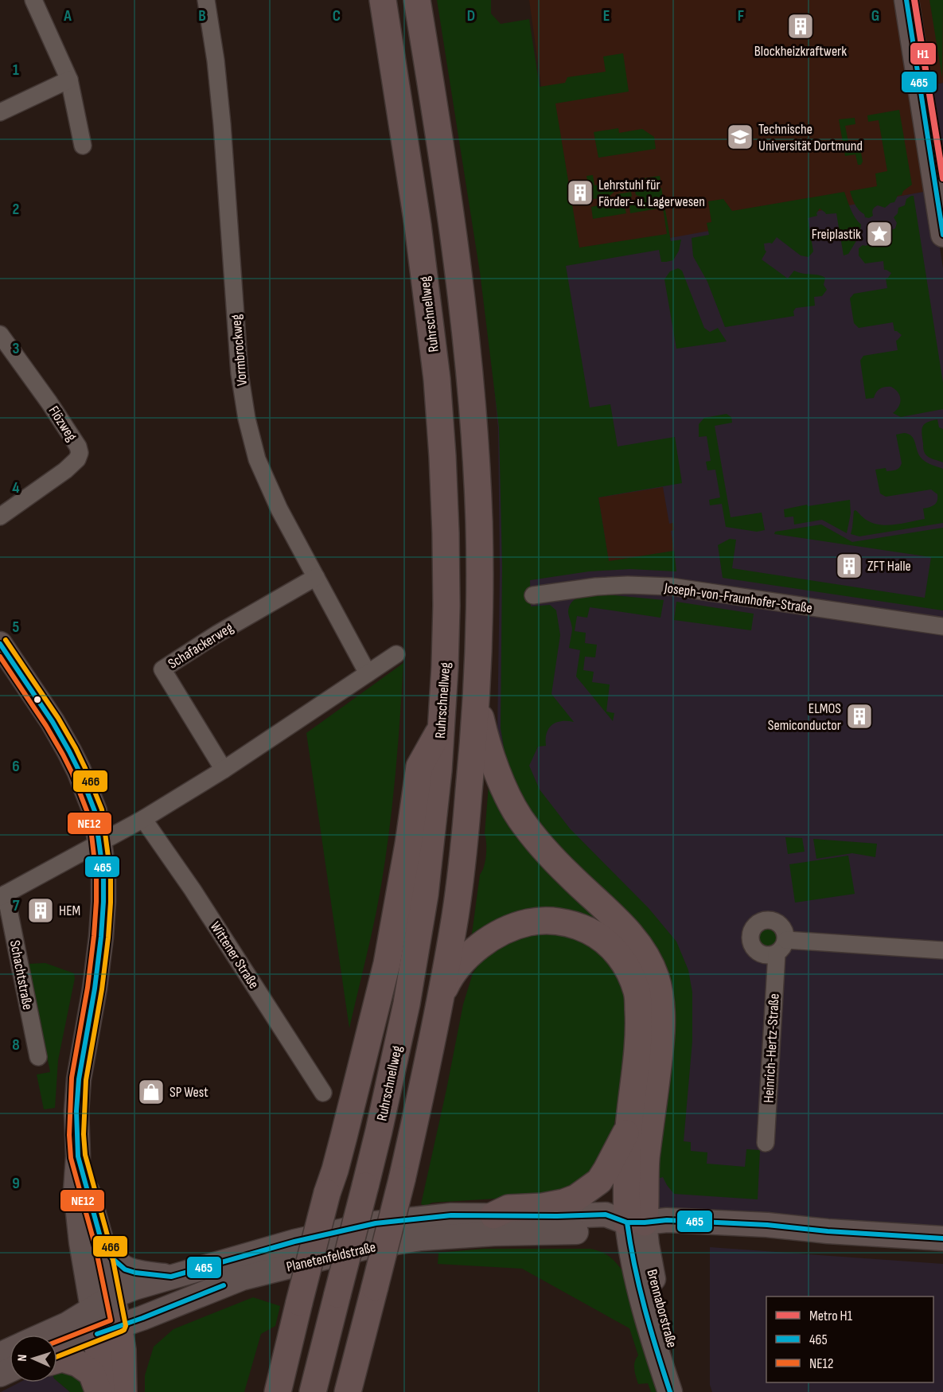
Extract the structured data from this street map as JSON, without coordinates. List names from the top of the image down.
{
  "streets": {
    "highway": ["Ruhrschnellweg"],
    "main road": ["Planetenfeldstraße", "Brennaborstraße"],
    "street": [
      "Vormbrockweg",
      "Flözweg",
      "Joseph-von-Fraunhofer-Straße",
      "Schafackerweg",
      "Wittener Straße",
      "Schachtstraße",
      "Heinrich-Hertz-Straße"
    ]
  },
  "crossings": [
    ["Vormbrockweg", "Schafackerweg"],
    ["Planetenfeldstraße", "Brennaborstraße"]
  ],
  "places": {
    "building": [
      "Blockheizkraftwerk",
      "Lehrstuhl für Förder- u. Lagerwesen",
      "ZFT Halle",
      "ELMOS Semiconductor",
      "HEM"
    ],
    "school or university": ["Technische Universität Dortmund"],
    "place": ["Freiplastik"],
    "shop": ["SP West"]
  },
  "lines": [
    "metro line H1",
    "transit line 465",
    "transit line 466",
    "transit line NE12"
  ],
  "legend": ["Metro H1", "465", "NE12"],
  "north": "left",
  "grid": {
    "columns": [
      "A",
      "B",
      "C",
      "D",
      "E",
      "F",
      "G"
    ],
    "rows": [
      "1",
      "2",
      "3",
      "4",
      "5",
      "6",
      "7",
      "8",
      "9"
    ]
  }
}
